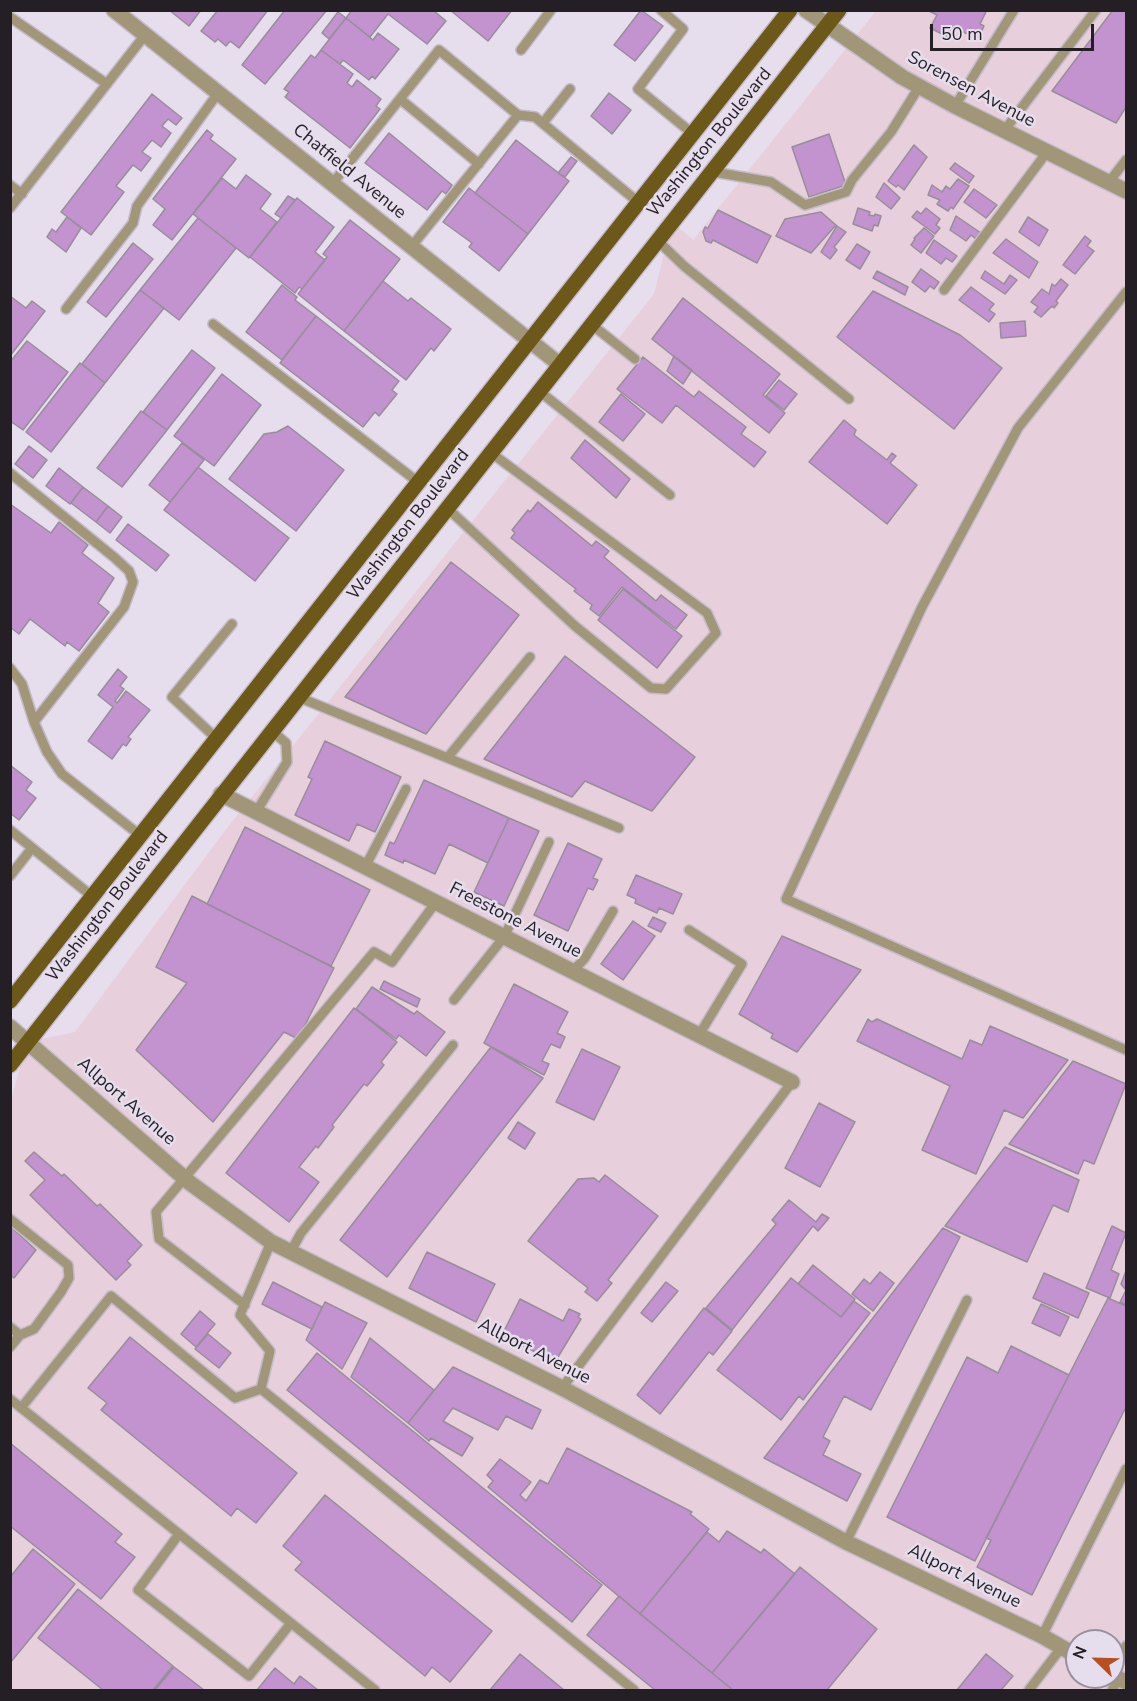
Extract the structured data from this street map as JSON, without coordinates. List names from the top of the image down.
{
  "streets": {
    "main road": ["Washington Boulevard"],
    "street": [
      "Sorensen Avenue",
      "Chatfield Avenue",
      "Freestone Avenue",
      "Allport Avenue"
    ]
  },
  "crossings": [
    ["Sorensen Avenue", "Washington Boulevard"],
    ["Washington Boulevard", "Chatfield Avenue"],
    ["Washington Boulevard", "Freestone Avenue"],
    ["Washington Boulevard", "Allport Avenue"]
  ],
  "scale_bar": "50 m",
  "north": "top left"
}
